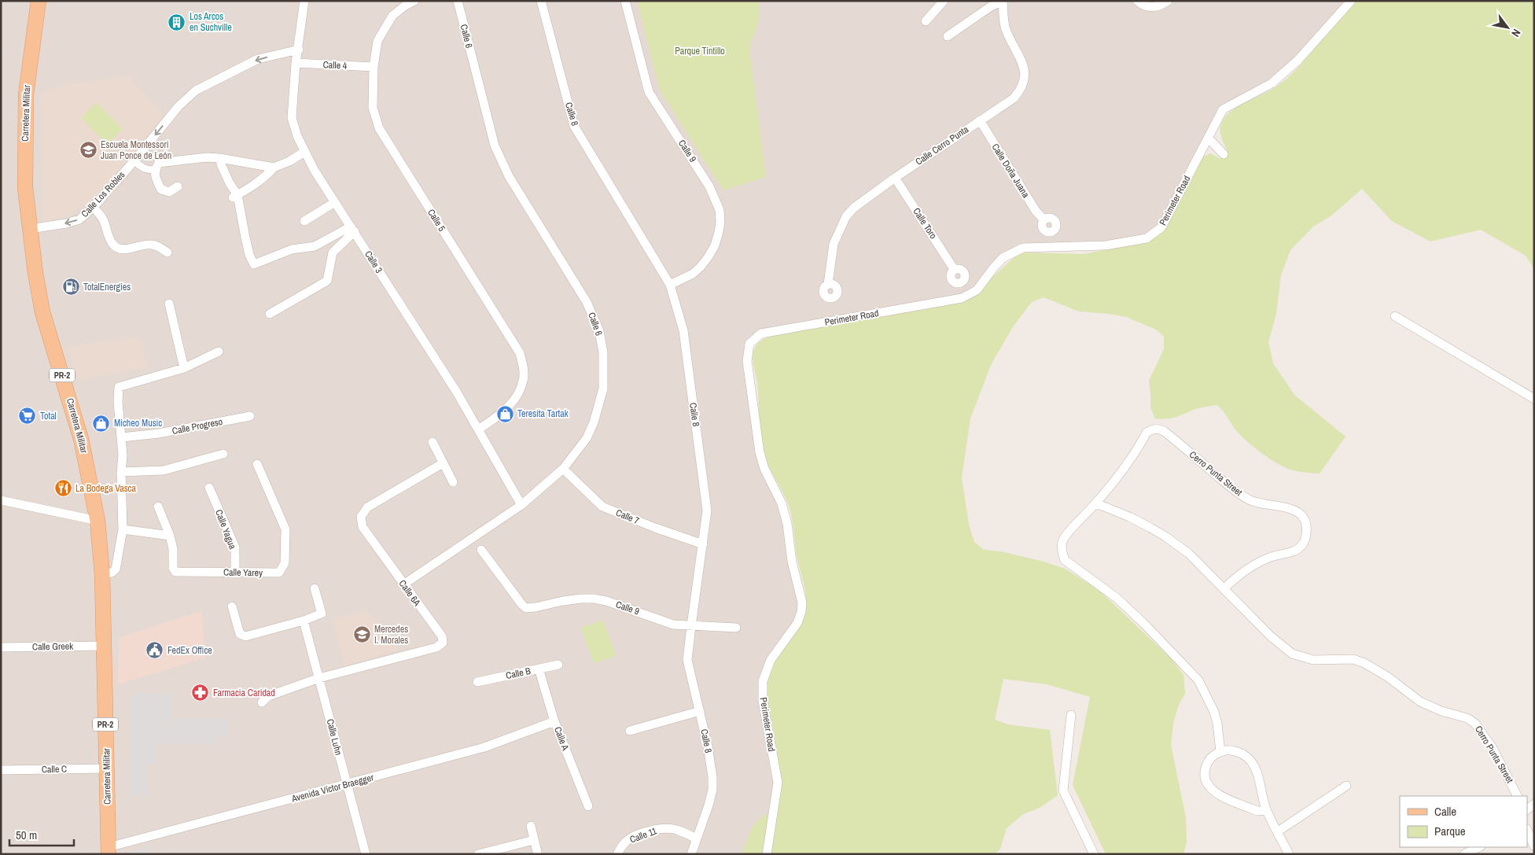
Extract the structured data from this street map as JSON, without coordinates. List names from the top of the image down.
{
  "streets": {
    "main road": ["Carretera Militar", "PR-2"],
    "street": [
      "Calle 6",
      "Calle 4",
      "Calle 8",
      "Calle Cerro Punta",
      "Calle 9",
      "Calle Doña Juana",
      "Calle Los Robles",
      "Perimeter Road",
      "Calle 5",
      "Calle Toro",
      "Calle 3",
      "Calle Progreso",
      "Cerro Punta Street",
      "Calle 7",
      "Calle Yagua",
      "Calle Yarey",
      "Calle 6A",
      "Calle Greek",
      "Calle B",
      "Calle Luhn",
      "Calle A",
      "Calle C",
      "Avenida Víctor Braegger",
      "Calle 11"
    ]
  },
  "crossings": [
    ["Calle 6", "Calle 3"],
    ["Calle 6", "Calle 7"],
    ["Calle 6", "Calle 6A"],
    ["Calle 4", "Calle 5"],
    ["Calle 4", "Calle 3"],
    ["Carretera Militar", "Calle Los Robles"],
    ["Carretera Militar", "Calle Greek"],
    ["Carretera Militar", "Calle C"],
    ["Carretera Militar", "Avenida Víctor Braegger"],
    ["Calle 8", "Calle 9"],
    ["Calle 8", "Calle 7"],
    ["Calle 8", "Calle 11"],
    ["Calle Cerro Punta", "Calle Doña Juana"],
    ["Calle Cerro Punta", "Calle Toro"],
    ["Calle Los Robles", "Calle 3"],
    ["Calle 5", "Calle 3"],
    ["Calle Yagua", "Calle Yarey"],
    ["Calle 6A", "Calle Luhn"],
    ["Calle B", "Calle A"],
    ["Calle Luhn", "Avenida Víctor Braegger"],
    ["Calle A", "Avenida Víctor Braegger"]
  ],
  "one_way": ["Calle Los Robles"],
  "parks": ["Parque Tintillo"],
  "places": {
    "building": ["Los Arcos en Suchville"],
    "school or university": ["Escuela Montessori Juan Ponce de León", "Mercedes I. Morales"],
    "fuel station": ["TotalEnergies"],
    "shop": ["Teresita Tartak", "Micheo Music"],
    "supermarket": ["Total"],
    "restaurant": ["La Bodega Vasca"],
    "public building": ["FedEx Office"],
    "pharmacy": ["Farmacia Caridad"]
  },
  "legend": ["Calle", "Parque"],
  "scale_bar": "50 m",
  "north": "bottom right"
}
